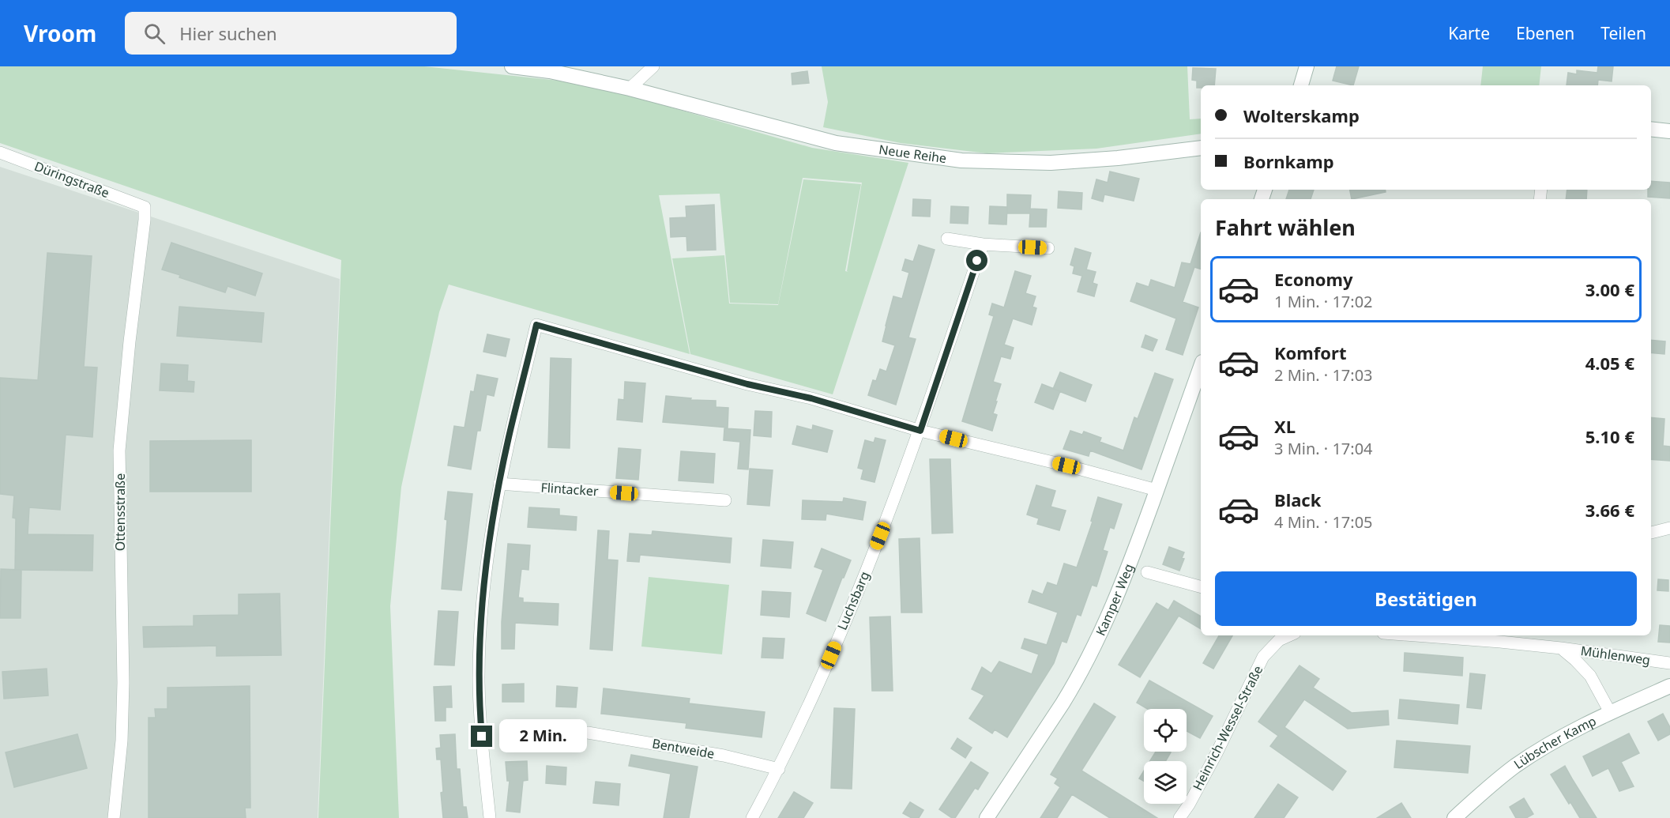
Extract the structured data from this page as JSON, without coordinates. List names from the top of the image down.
{
  "streets": {
    "street": [
      "Neue Reihe",
      "Düringstraße",
      "Flintacker",
      "Ottensstraße",
      "Kamper Weg",
      "Luchsbarg",
      "Mühlenweg",
      "Heinrich-Wessel-Straße",
      "Lübscher Kamp",
      "Bentweide"
    ]
  },
  "crossings": [
    ["Düringstraße", "Ottensstraße"],
    ["Luchsbarg", "Bentweide"],
    ["Mühlenweg", "Lübscher Kamp"]
  ],
  "page": {
    "header": "Vroom",
    "search": "Hier suchen",
    "nav": ["Karte", "Ebenen", "Teilen"],
    "banner": ["Wolterskamp", "Bornkamp"],
    "heading": "Fahrt wählen",
    "list": [
      {
        "name": "Economy",
        "note": "1 Min. · 17:02",
        "value": "3.00 €"
      },
      {
        "name": "Komfort",
        "note": "2 Min. · 17:03",
        "value": "4.05 €"
      },
      {
        "name": "XL",
        "note": "3 Min. · 17:04",
        "value": "5.10 €"
      },
      {
        "name": "Black",
        "note": "4 Min. · 17:05",
        "value": "3.66 €"
      }
    ],
    "buttons": "Bestätigen",
    "bubble": "2 Min."
  }
}
